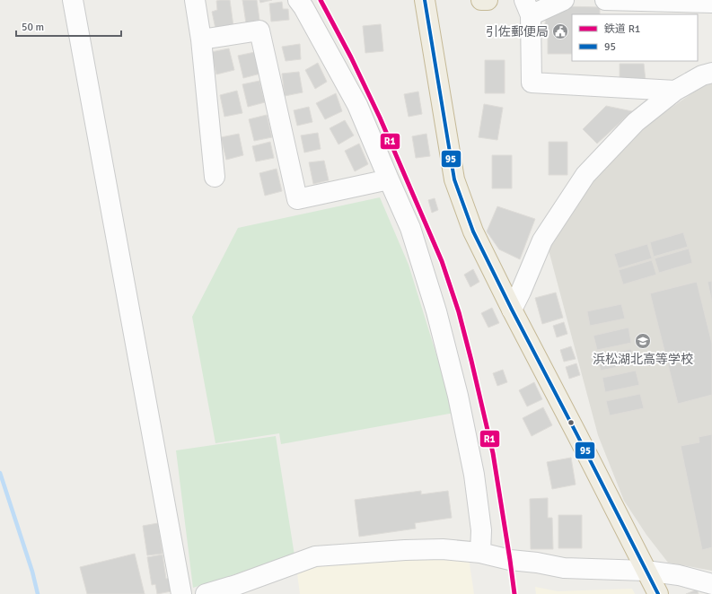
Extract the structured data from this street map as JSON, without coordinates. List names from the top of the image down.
{
  "places": {
    "public building": ["引佐郵便局"],
    "school or university": ["浜松湖北高等学校"]
  },
  "lines": ["rail line R1", "transit line 95"],
  "legend": ["鉄道 R1", "95"],
  "scale_bar": "50 m"
}
